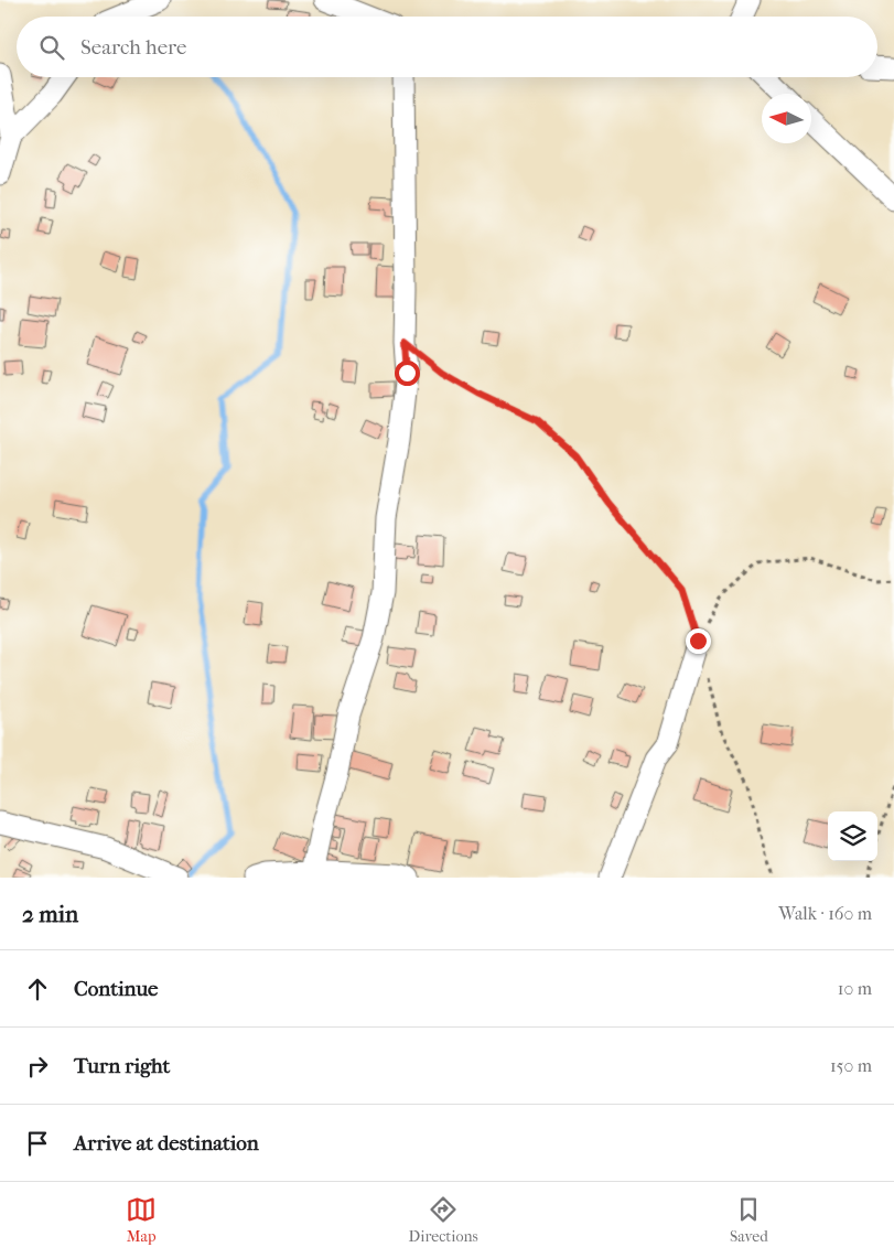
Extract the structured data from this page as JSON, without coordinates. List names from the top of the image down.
{
  "north": "left",
  "page": {
    "search": "Search here",
    "heading": ["2 min", "Walk · 160 m"],
    "list": [
      ["Continue", "10 m"],
      ["Turn right", "150 m"],
      "Arrive at destination"
    ],
    "nav": ["Map", "Directions", "Saved"]
  }
}
